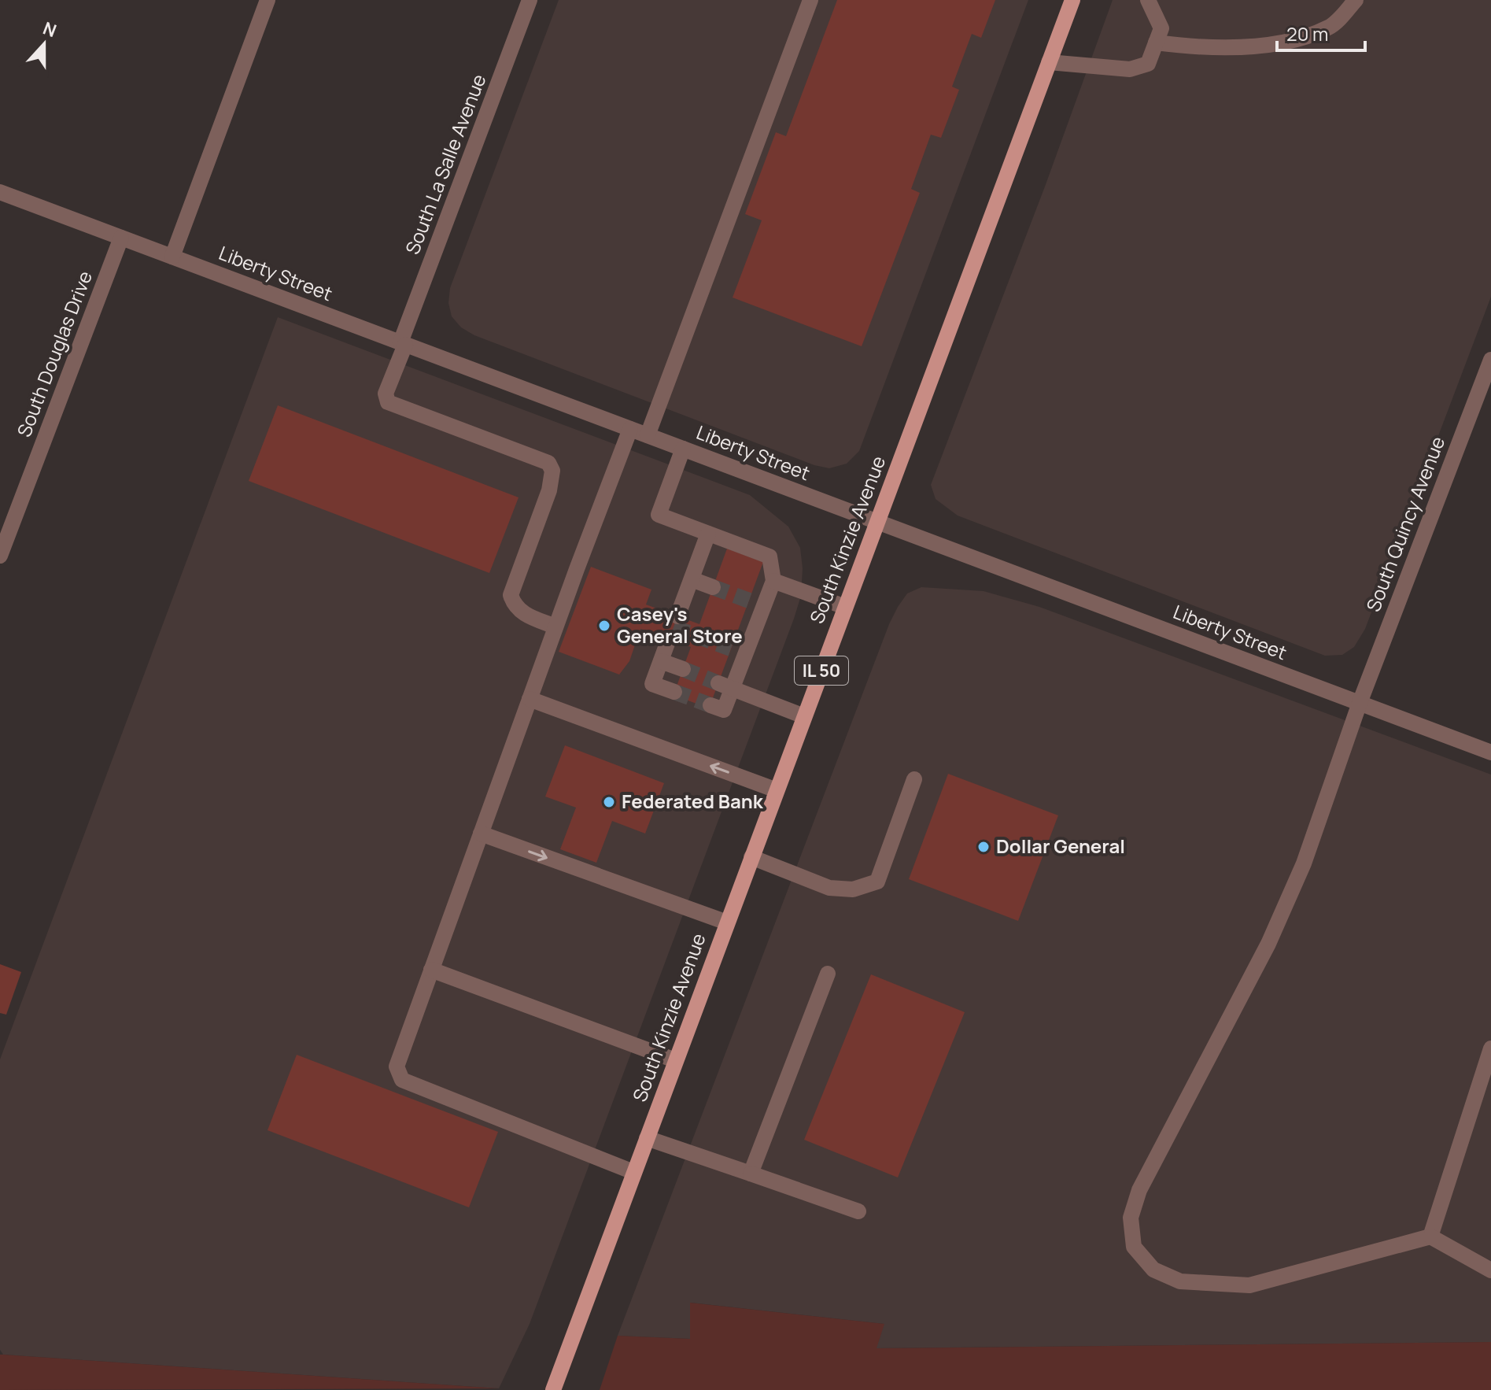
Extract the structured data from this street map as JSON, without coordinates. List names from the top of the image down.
{
  "streets": {
    "main road": ["South Kinzie Avenue", "IL 50"],
    "street": [
      "South La Salle Avenue",
      "Liberty Street",
      "South Douglas Drive",
      "South Quincy Avenue"
    ]
  },
  "crossings": [
    ["South La Salle Avenue", "Liberty Street"],
    ["Liberty Street", "South Douglas Drive"],
    ["Liberty Street", "South Quincy Avenue"],
    ["Liberty Street", "South Kinzie Avenue"]
  ],
  "places": ["Casey's General Store", "Federated Bank", "Dollar General"],
  "scale_bar": "20 m",
  "north": "top"
}
